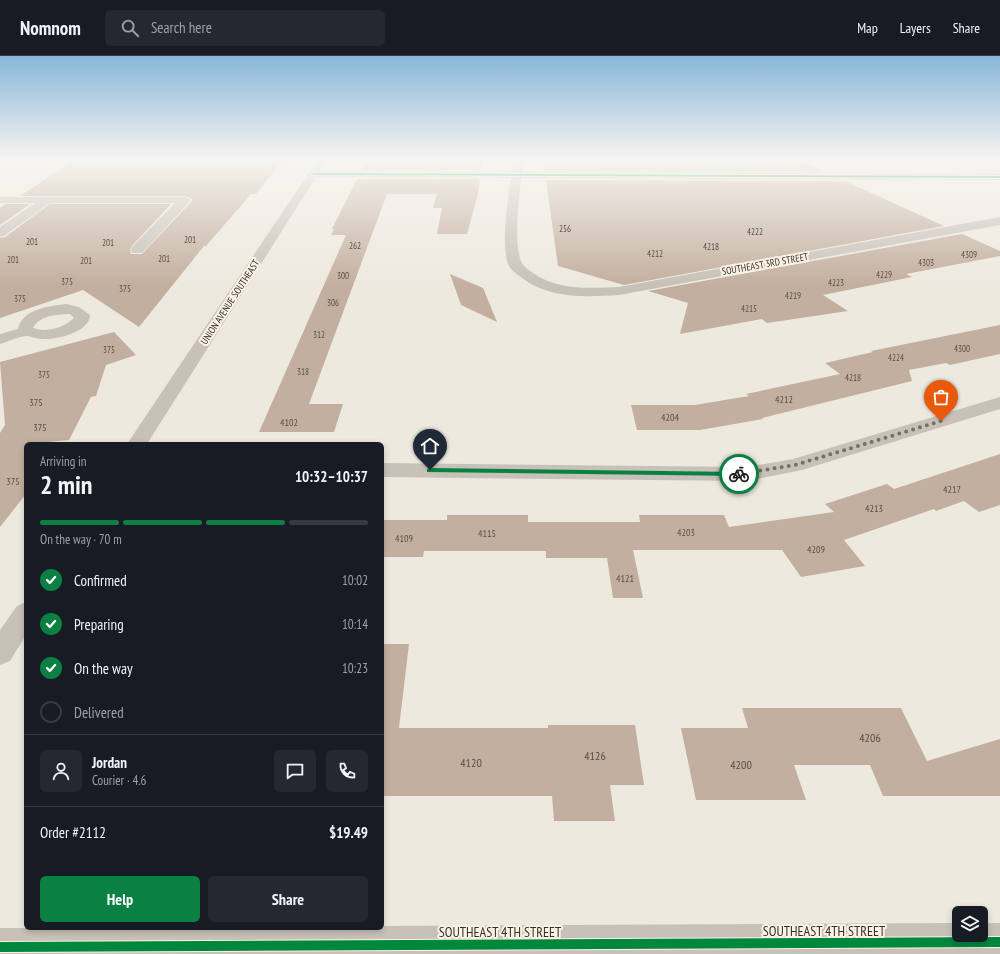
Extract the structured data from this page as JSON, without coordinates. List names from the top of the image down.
{
  "streets": {
    "street": ["SOUTHEAST 3RD STREET", "UNION AVENUE SOUTHEAST", "SOUTHEAST 4TH STREET"]
  },
  "house_numbers": [
    "256",
    "4222",
    "201",
    "201",
    "201",
    "262",
    "4218",
    "4212",
    "4309",
    "201",
    "201",
    "201",
    "4303",
    "4229",
    "300",
    "375",
    "4223",
    "375",
    "4219",
    "375",
    "306",
    "4215",
    "312",
    "4300",
    "375",
    "4224",
    "318",
    "375",
    "4218",
    "4212",
    "375",
    "4204",
    "4102",
    "375",
    "375",
    "4217",
    "4213",
    "4203",
    "4115",
    "4109",
    "4209",
    "4121",
    "4206",
    "4126",
    "4120",
    "4200"
  ],
  "page": {
    "header": "Nomnom",
    "search": "Search here",
    "nav": ["Map", "Layers", "Share"],
    "heading": ["2 min", "Arriving in", "10:32–10:37"],
    "panel": [
      "Jordan",
      "Courier · 4.6",
      "Order #2112",
      "$19.49"
    ],
    "bar": "On the way · 70 m",
    "list": [
      ["Confirmed", "10:02"],
      ["Preparing", "10:14"],
      ["On the way", "10:23"],
      "Delivered"
    ],
    "buttons": ["Help", "Share"]
  }
}
